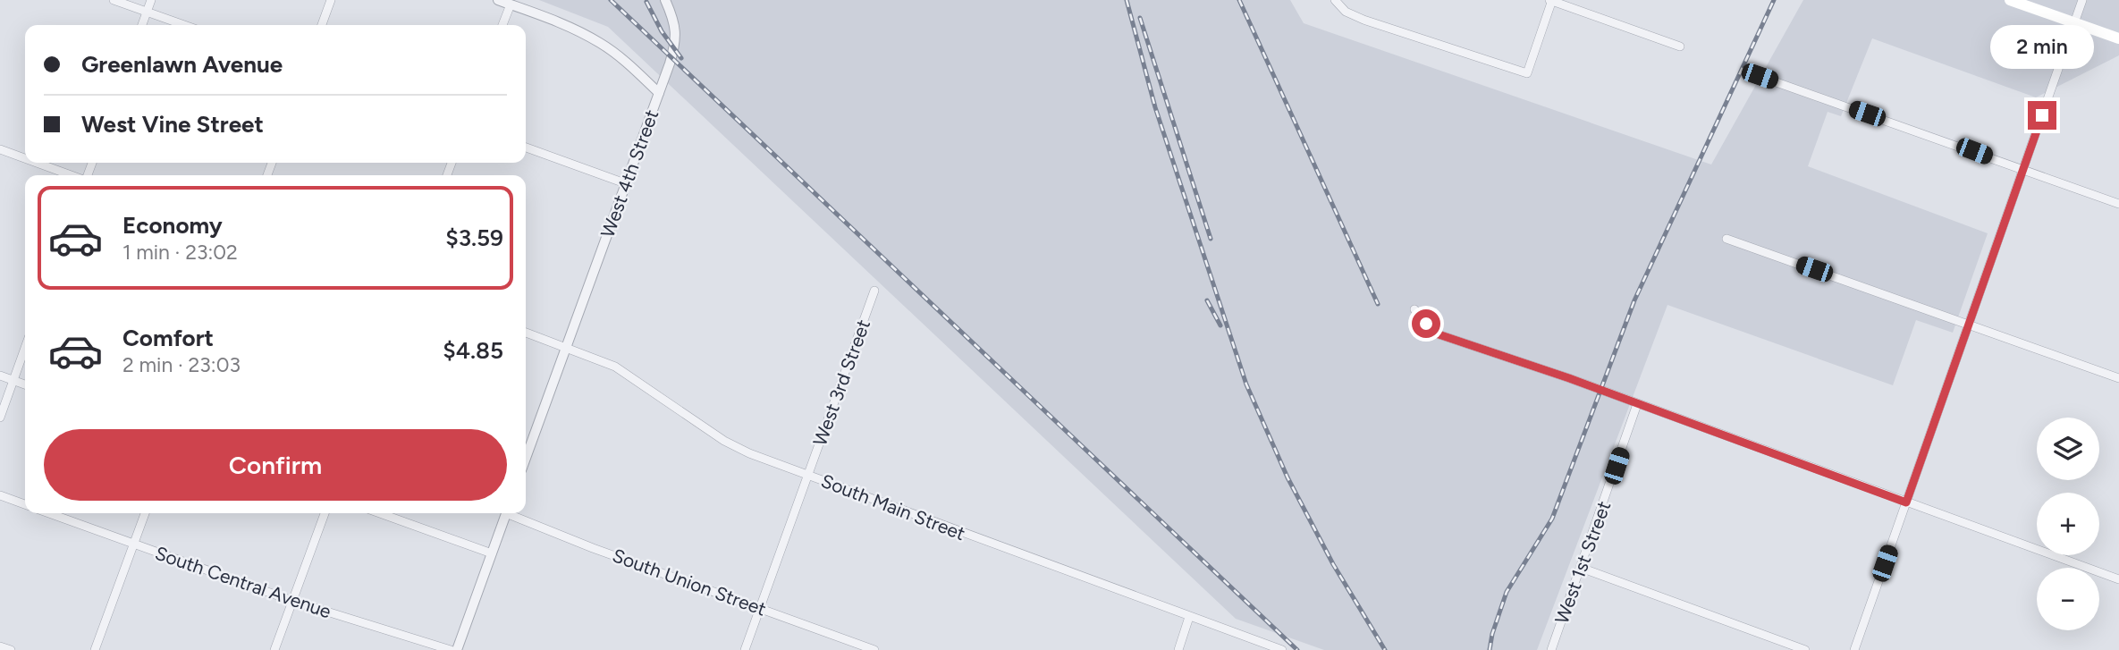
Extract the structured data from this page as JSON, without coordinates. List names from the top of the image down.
{
  "streets": {
    "street": [
      "West 4th Street",
      "West 3rd Street",
      "South Main Street",
      "West 1st Street",
      "South Central Avenue",
      "South Union Street"
    ]
  },
  "crossings": [
    ["West 4th Street", "South Main Street"],
    ["West 3rd Street", "South Main Street"],
    ["West 3rd Street", "South Union Street"]
  ],
  "page": {
    "bubble": "2 min",
    "banner": ["Greenlawn Avenue", "West Vine Street"],
    "list": [
      {
        "name": "Economy",
        "note": "1 min · 23:02",
        "value": "$3.59"
      },
      {
        "name": "Comfort",
        "note": "2 min · 23:03",
        "value": "$4.85"
      }
    ],
    "buttons": "Confirm",
    "map_buttons": ["+", "−"]
  }
}
